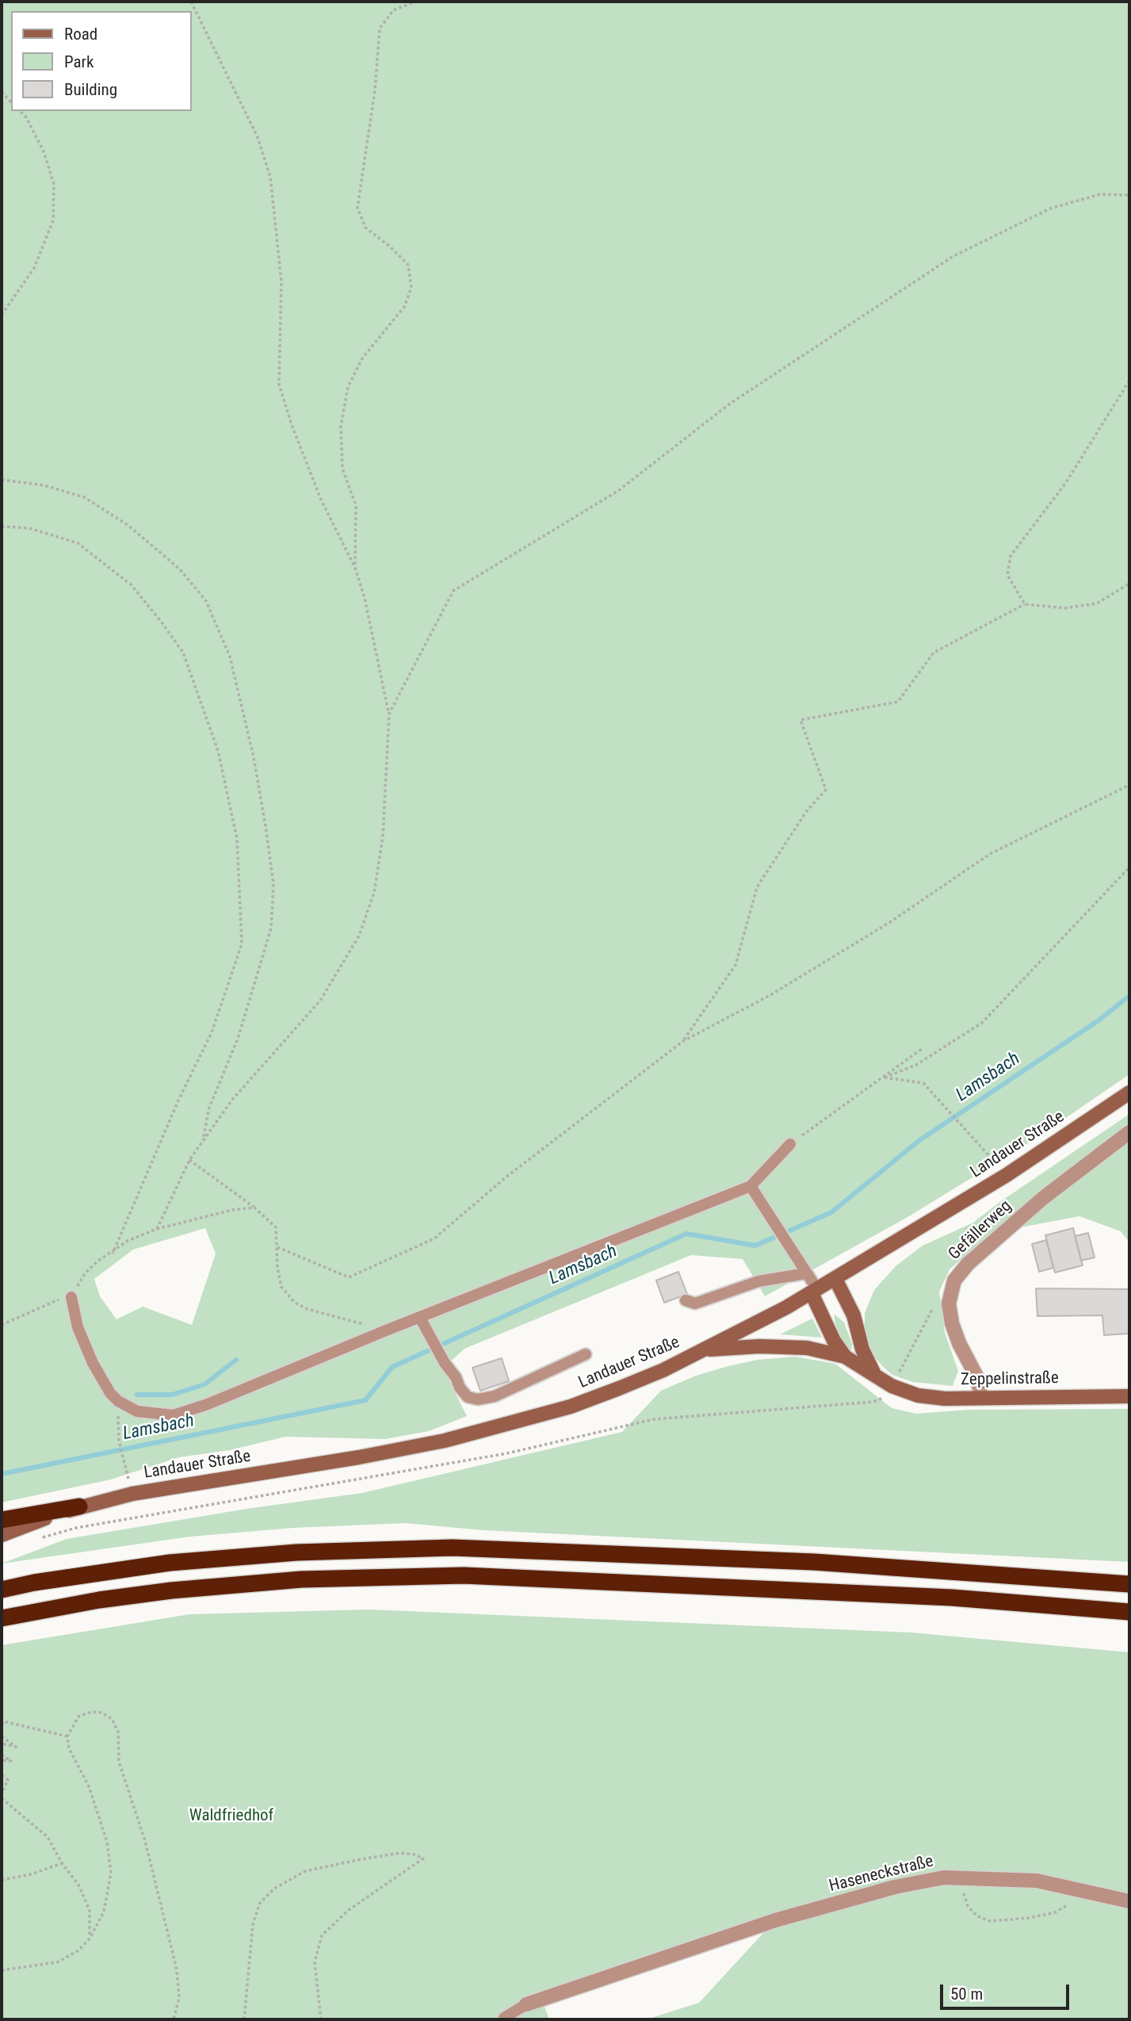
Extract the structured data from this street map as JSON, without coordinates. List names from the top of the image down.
{
  "streets": {
    "main road": ["Landauer Straße", "Zeppelinstraße"],
    "street": ["Gefällerweg", "Haseneckstraße"]
  },
  "water": ["Lamsbach"],
  "parks": ["Waldfriedhof"],
  "legend": ["Road", "Park", "Building"],
  "scale_bar": "50 m"
}
